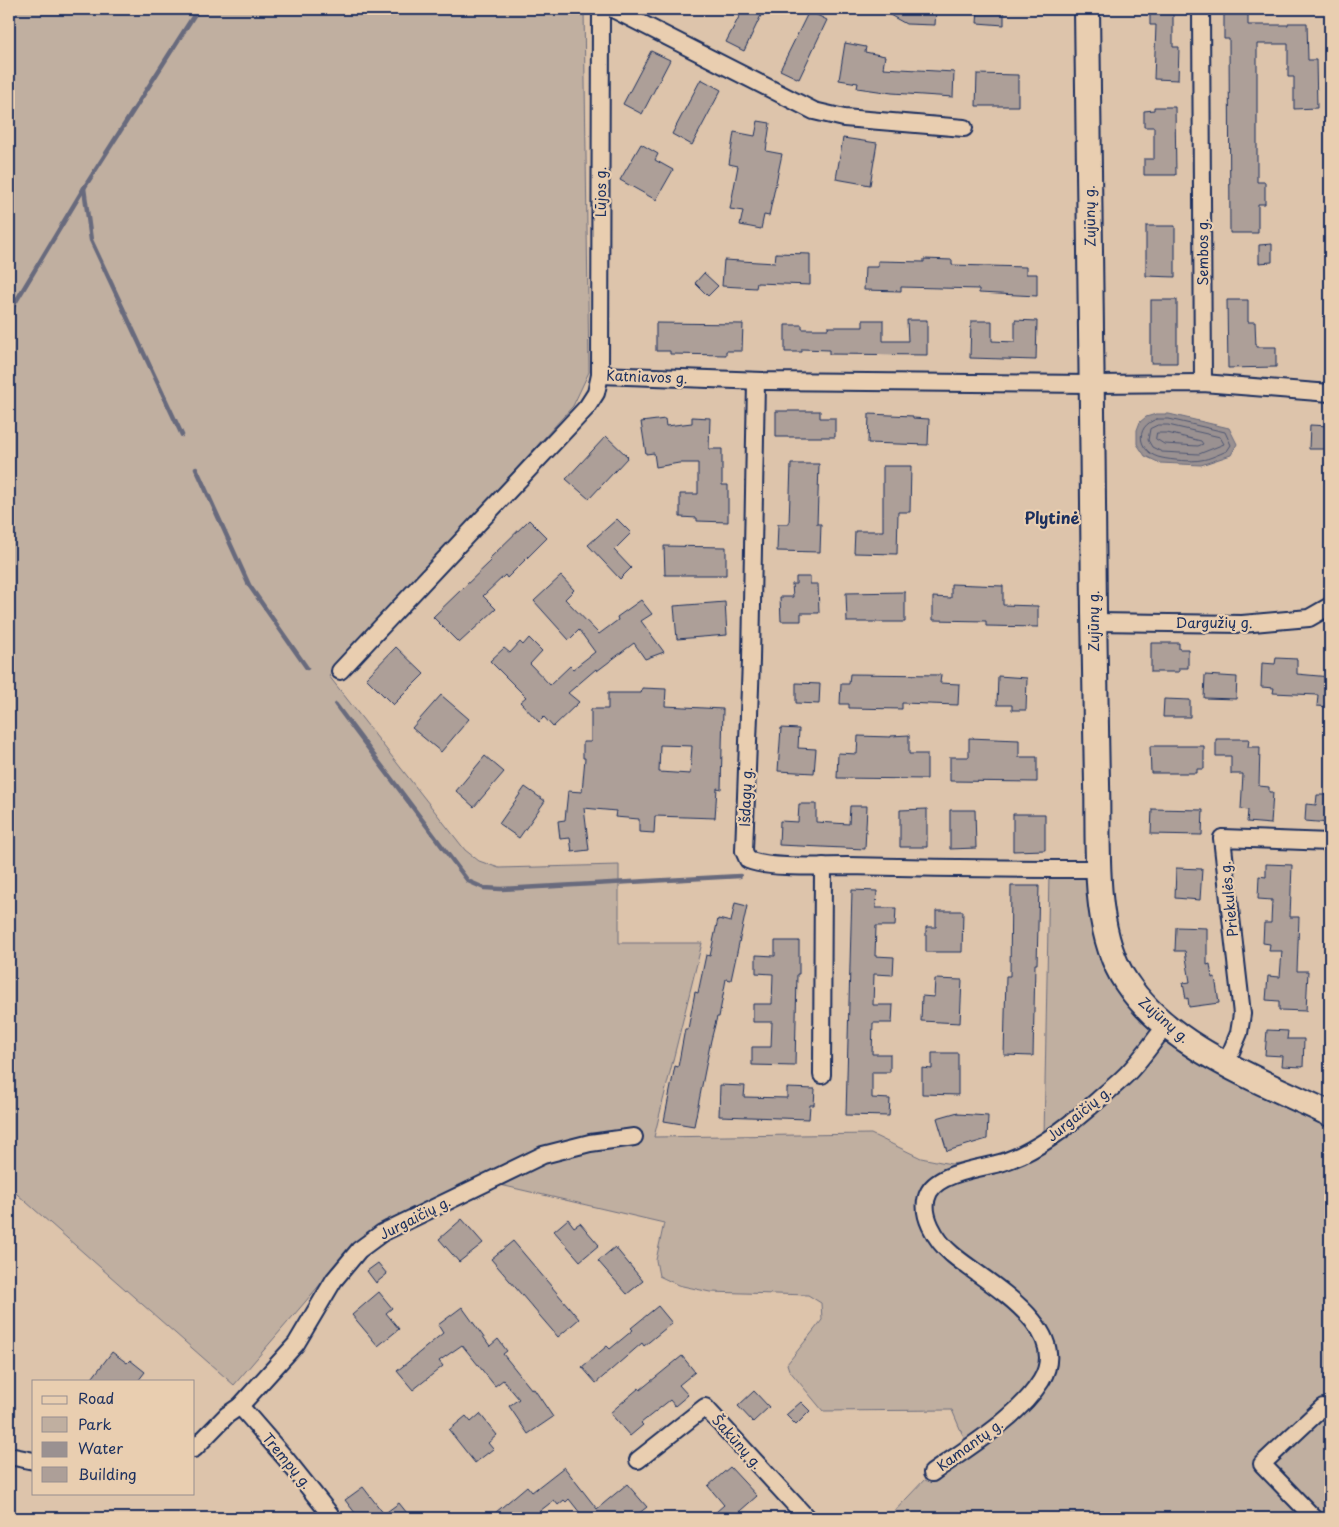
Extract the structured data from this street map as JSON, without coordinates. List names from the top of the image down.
{
  "streets": {
    "main road": ["Zujūnų g."],
    "street": [
      "Lūjos g.",
      "Sembos g.",
      "Katniavos g.",
      "Dargužių g.",
      "Išdagų g.",
      "Priekulės g.",
      "Jurgaičių g.",
      "Šakūnų g.",
      "Kamantų g.",
      "Trempų g."
    ]
  },
  "crossings": [
    ["Lūjos g.", "Katniavos g."],
    ["Zujūnų g.", "Katniavos g."],
    ["Zujūnų g.", "Dargužių g."],
    ["Zujūnų g.", "Išdagų g."],
    ["Zujūnų g.", "Priekulės g."],
    ["Zujūnų g.", "Jurgaičių g."],
    ["Katniavos g.", "Išdagų g."],
    ["Jurgaičių g.", "Kamantų g."],
    ["Jurgaičių g.", "Trempų g."]
  ],
  "districts": ["Plytinė"],
  "legend": [
    "Road",
    "Park",
    "Water",
    "Building"
  ]
}
